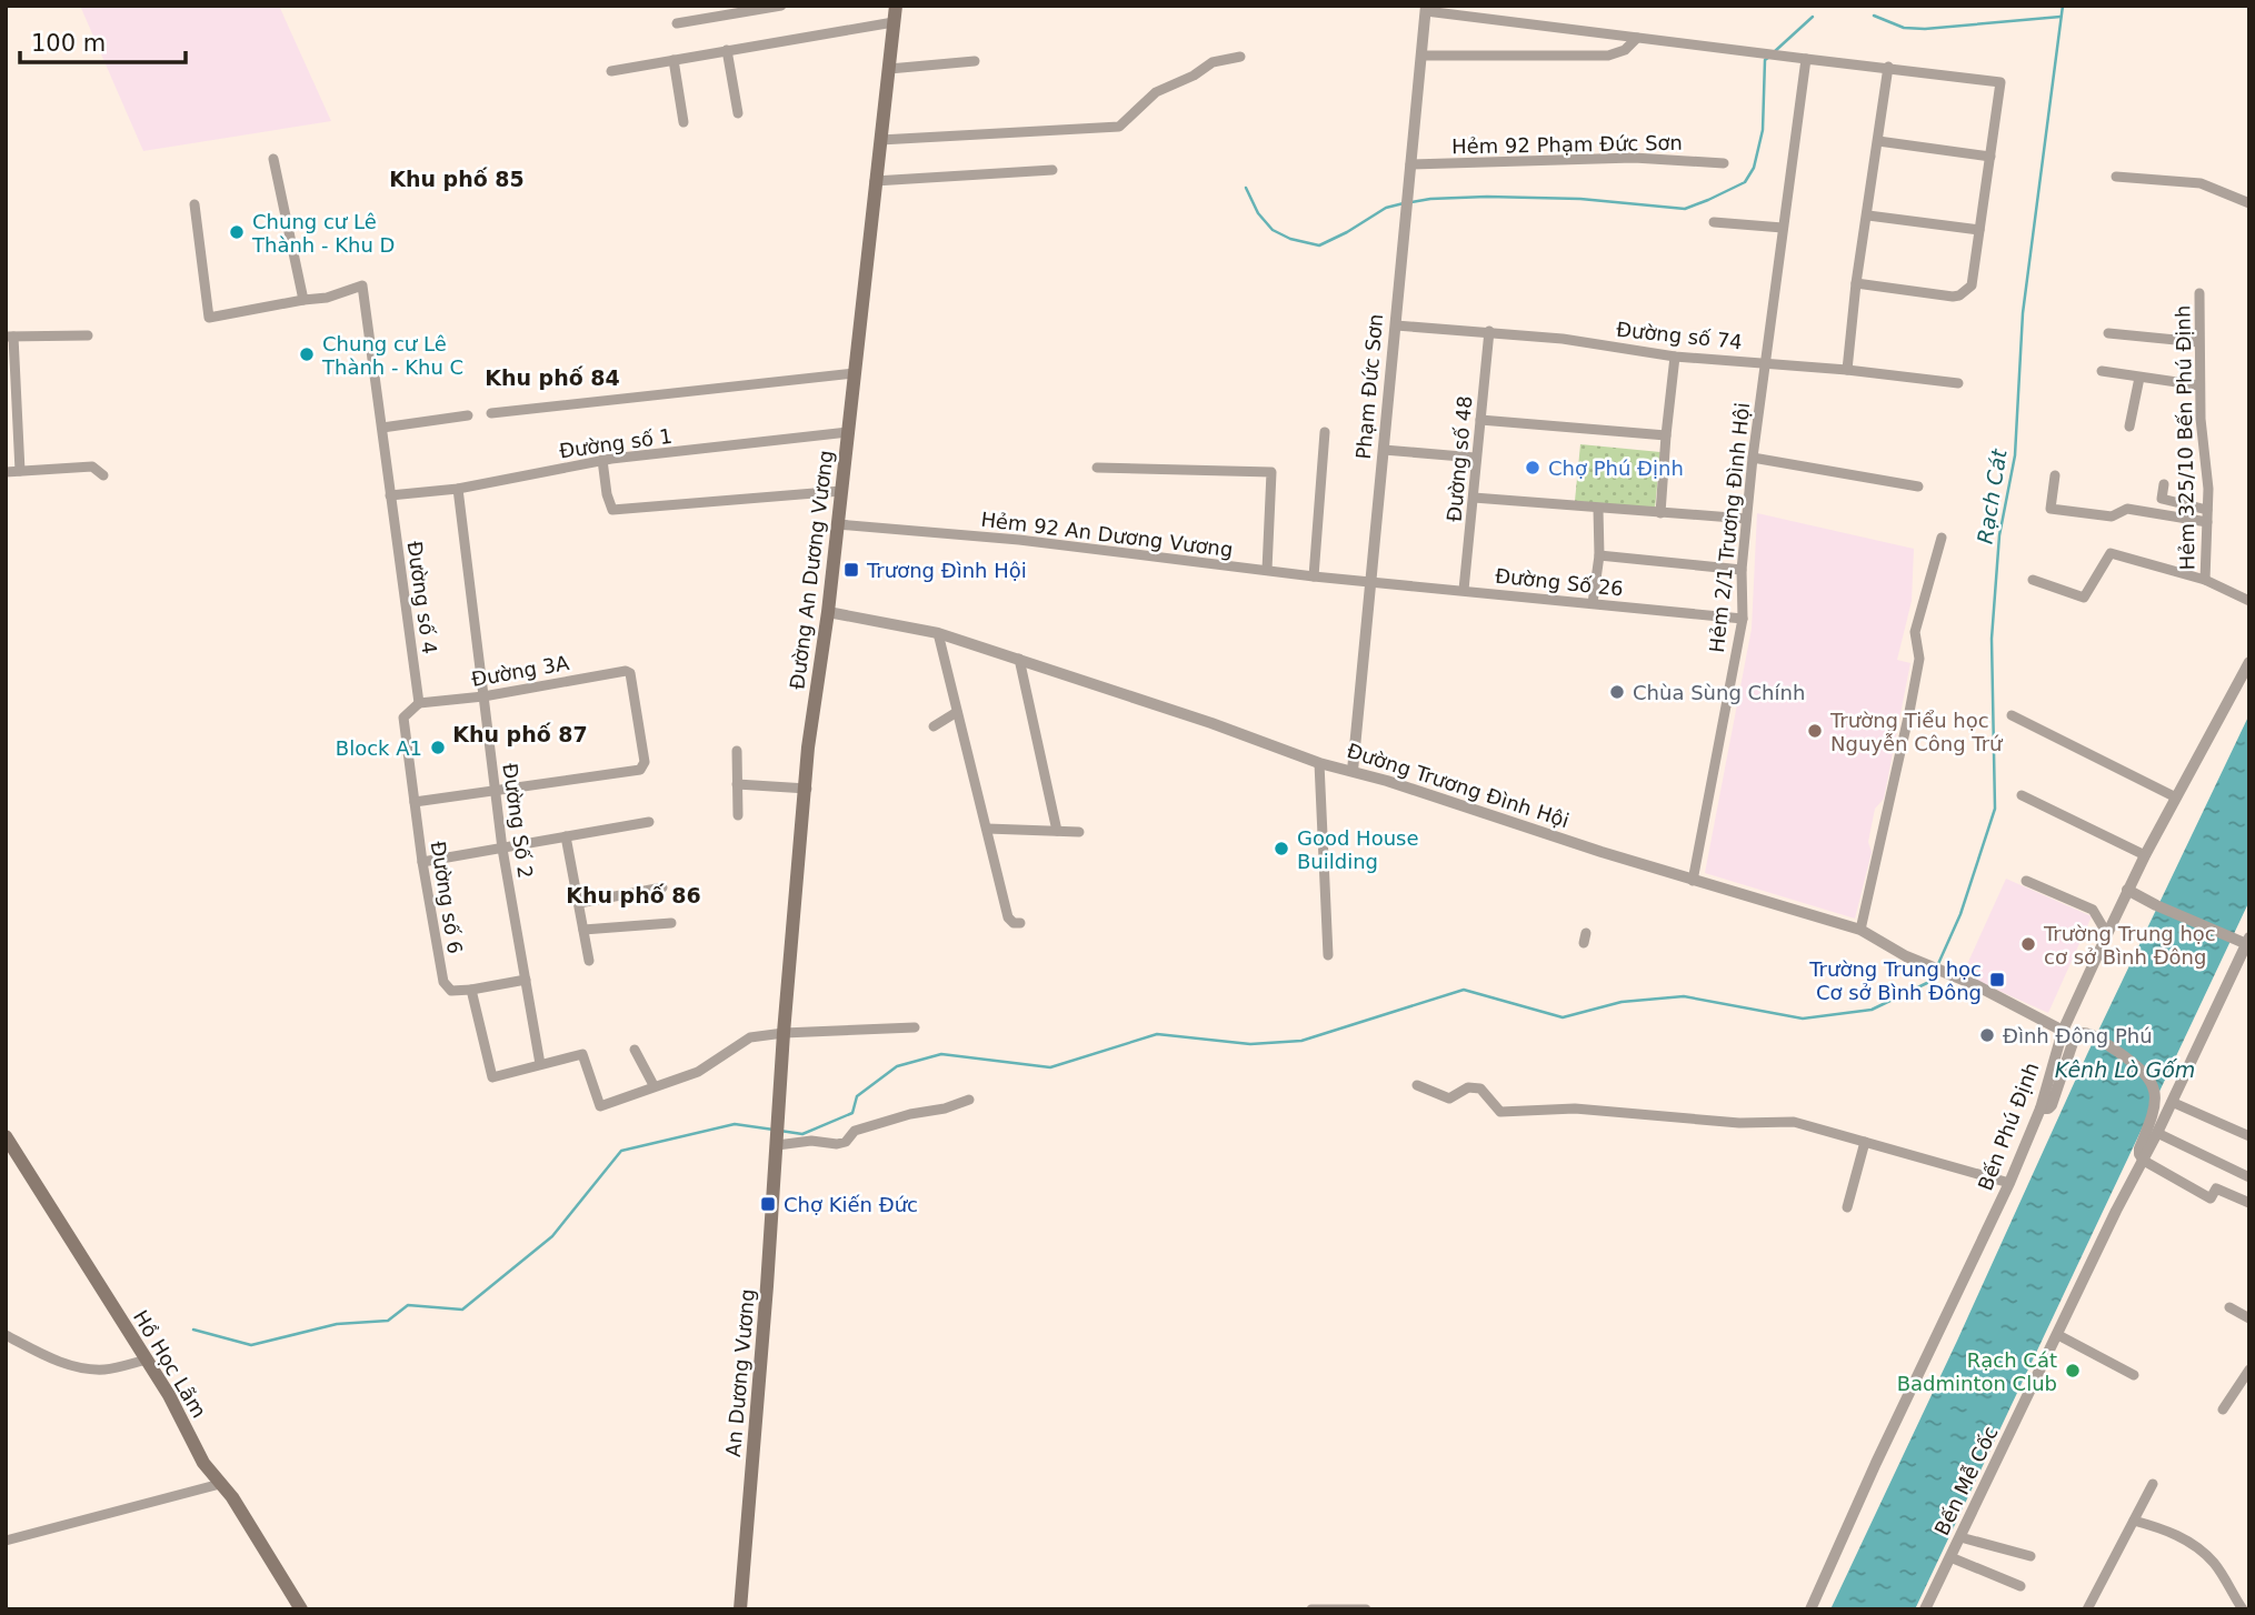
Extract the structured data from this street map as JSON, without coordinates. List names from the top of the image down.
{
  "streets": {
    "main road": ["Đường An Dương Vương", "Hồ Học Lãm", "An Dương Vương"],
    "street": [
      "Hẻm 92 Phạm Đức Sơn",
      "Đường số 74",
      "Phạm Đức Sơn",
      "Hẻm 325/10 Bến Phú Định",
      "Đường số 1",
      "Đường số 48",
      "Hẻm 2/1 Trương Đình Hội",
      "Hẻm 92 An Dương Vương",
      "Đường Số 26",
      "Đường số 4",
      "Đường 3A",
      "Đường Trương Đình Hội",
      "Đường Số 2",
      "Đường số 6",
      "Bến Phú Định",
      "Bến Mễ Cốc"
    ]
  },
  "crossings": [
    ["Hẻm 92 Phạm Đức Sơn", "Phạm Đức Sơn"],
    ["Đường số 74", "Phạm Đức Sơn"],
    ["Đường số 74", "Đường số 48"],
    ["Đường số 74", "Hẻm 2/1 Trương Đình Hội"],
    ["Phạm Đức Sơn", "Đường số 48"],
    ["Phạm Đức Sơn", "Hẻm 92 An Dương Vương"],
    ["Phạm Đức Sơn", "Đường Số 26"],
    ["Phạm Đức Sơn", "Đường Trương Đình Hội"],
    ["Đường số 1", "Đường An Dương Vương"],
    ["Đường số 1", "Đường số 4"],
    ["Đường số 1", "Đường Số 2"],
    ["Đường số 48", "Đường Số 26"],
    ["Hẻm 2/1 Trương Đình Hội", "Đường Số 26"],
    ["Hẻm 2/1 Trương Đình Hội", "Đường Trương Đình Hội"],
    ["Hẻm 92 An Dương Vương", "Đường An Dương Vương"],
    ["Hẻm 92 An Dương Vương", "Đường Số 26"],
    ["Đường An Dương Vương", "Đường Trương Đình Hội"],
    ["Đường An Dương Vương", "An Dương Vương"],
    ["Đường số 4", "Đường 3A"],
    ["Đường số 4", "Đường số 6"],
    ["Đường 3A", "Đường Số 2"],
    ["Đường 3A", "Đường số 6"],
    ["Đường Trương Đình Hội", "Bến Phú Định"]
  ],
  "districts": [
    "Khu phố 85",
    "Khu phố 84",
    "Khu phố 87",
    "Khu phố 86"
  ],
  "water": ["Rạch Cát", "Kênh Lò Gốm"],
  "places": {
    "other": [
      "Chung cư Lê Thành - Khu D",
      "Chung cư Lê Thành - Khu C",
      "Chợ Phú Định",
      "Chùa Sùng Chính",
      "Trường Tiểu học Nguyễn Công Trứ",
      "Block A1",
      "Good House Building",
      "Trường Trung học cơ sở Bình Đông",
      "Đình Đông Phú",
      "Rạch Cát Badminton Club"
    ],
    "transit": ["Trương Đình Hội", "Trường Trung học Cơ sở Bình Đông", "Chợ Kiến Đức"]
  },
  "scale_bar": "100 m"
}
